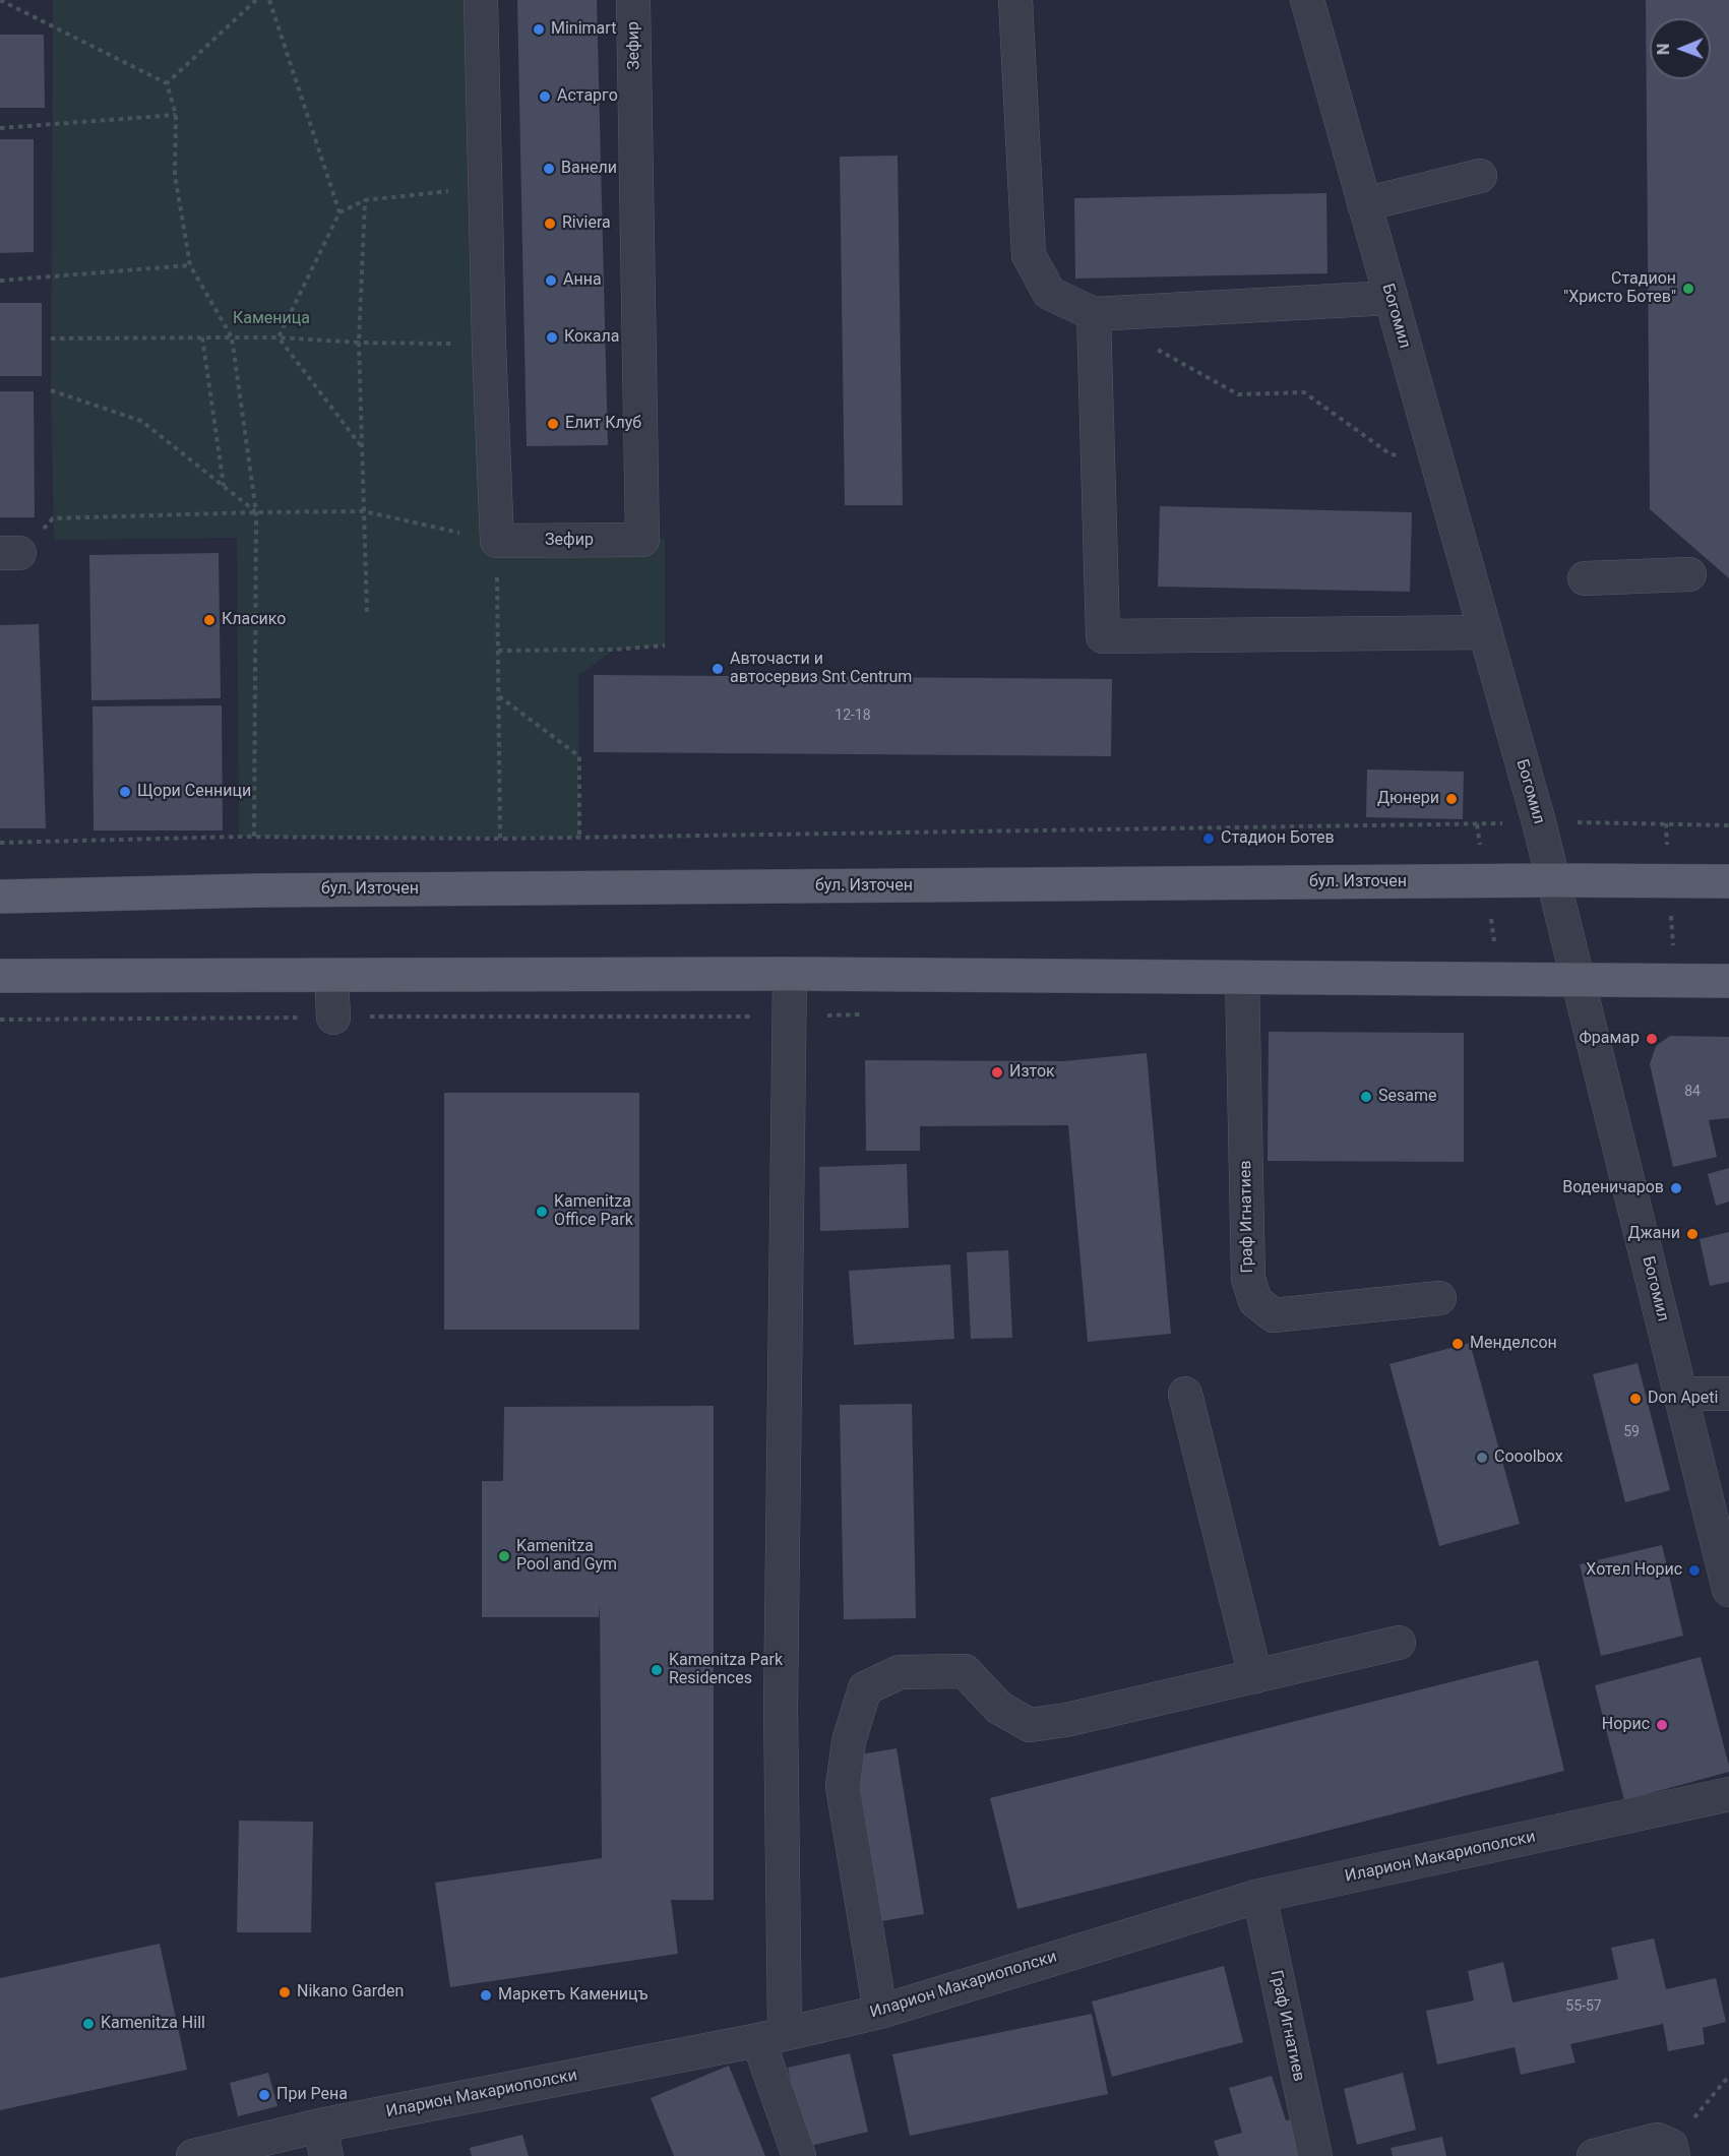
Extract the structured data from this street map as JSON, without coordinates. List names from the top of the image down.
{
  "streets": {
    "main road": ["бул. Източен"],
    "street": [
      "Зефир",
      "Богомил",
      "Граф Игнатиев",
      "Иларион Макариополски"
    ]
  },
  "crossings": [
    ["Богомил", "бул. Източен"],
    ["Граф Игнатиев", "Иларион Макариополски"]
  ],
  "parks": ["Каменица"],
  "places": [
    "Minimart",
    "Астарго",
    "Ванели",
    "Riviera",
    "Анна",
    "Стадион \"Христо Ботев\"",
    "Кокала",
    "Елит Клуб",
    "Класико",
    "Авточасти и автосервиз Snt Centrum",
    "Щори Сенници",
    "Дюнери",
    "Стадион Ботев",
    "Фрамар",
    "Изток",
    "Sesame",
    "Воденичаров",
    "Kamenitza Office Park",
    "Джани",
    "Менделсон",
    "Don Apeti",
    "Cooolbox",
    "Kamenitza Pool and Gym",
    "Хотел Норис",
    "Kamenitza Park Residences",
    "Норис",
    "Nikano Garden",
    "Маркетъ Каменицъ",
    "Kamenitza Hill",
    "При Рена"
  ],
  "house_numbers": [
    "12-18",
    "84",
    "59",
    "55-57"
  ],
  "north": "left"
}
